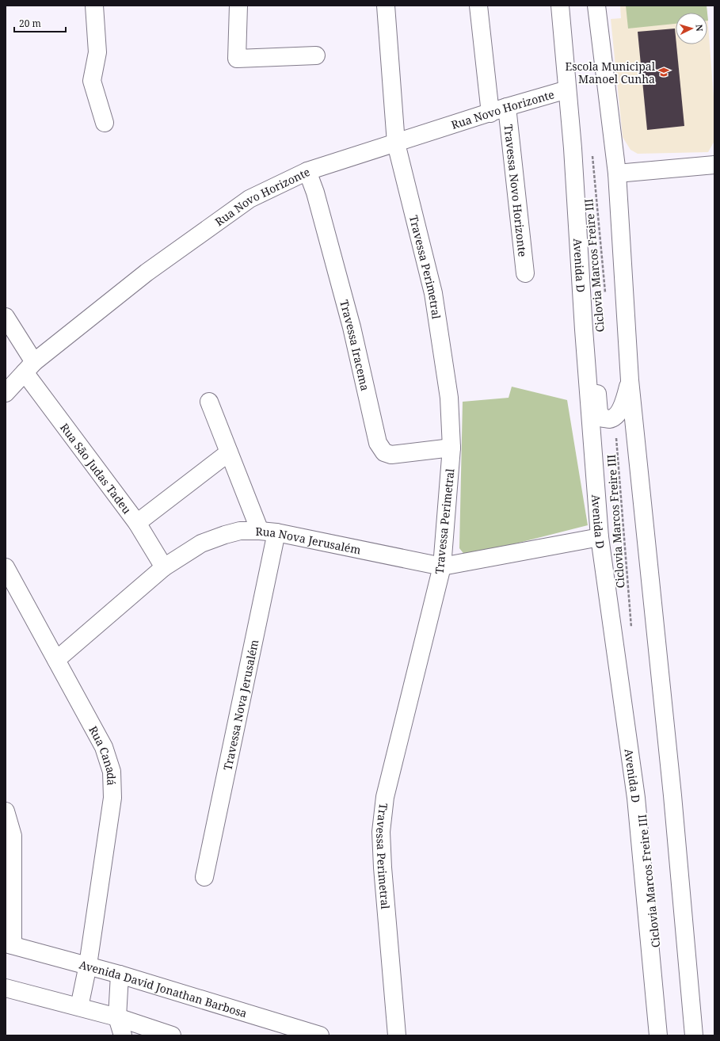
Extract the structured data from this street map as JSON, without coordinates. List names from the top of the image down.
{
  "streets": {
    "street": [
      "Rua Novo Horizonte",
      "Travessa Novo Horizonte",
      "Avenida D",
      "Travessa Perimetral",
      "Travessa Iracema",
      "Rua São Judas Tadeu",
      "Rua Nova Jerusalém",
      "Travessa Nova Jerusalém",
      "Rua Canadá",
      "Avenida David Jonathan Barbosa"
    ],
    "path": ["Ciclovia Marcos Freire III"]
  },
  "crossings": [
    ["Rua Novo Horizonte", "Travessa Novo Horizonte"],
    ["Rua Novo Horizonte", "Avenida D"],
    ["Rua Novo Horizonte", "Travessa Perimetral"],
    ["Rua Novo Horizonte", "Travessa Iracema"],
    ["Rua Novo Horizonte", "Rua São Judas Tadeu"],
    ["Avenida D", "Rua Nova Jerusalém"],
    ["Travessa Perimetral", "Travessa Iracema"],
    ["Travessa Perimetral", "Rua Nova Jerusalém"],
    ["Rua São Judas Tadeu", "Rua Nova Jerusalém"],
    ["Rua Nova Jerusalém", "Travessa Nova Jerusalém"],
    ["Rua Nova Jerusalém", "Rua Canadá"],
    ["Rua Canadá", "Avenida David Jonathan Barbosa"]
  ],
  "places": {
    "school or university": ["Escola Municipal Manoel Cunha"]
  },
  "scale_bar": "20 m",
  "north": "right"
}
